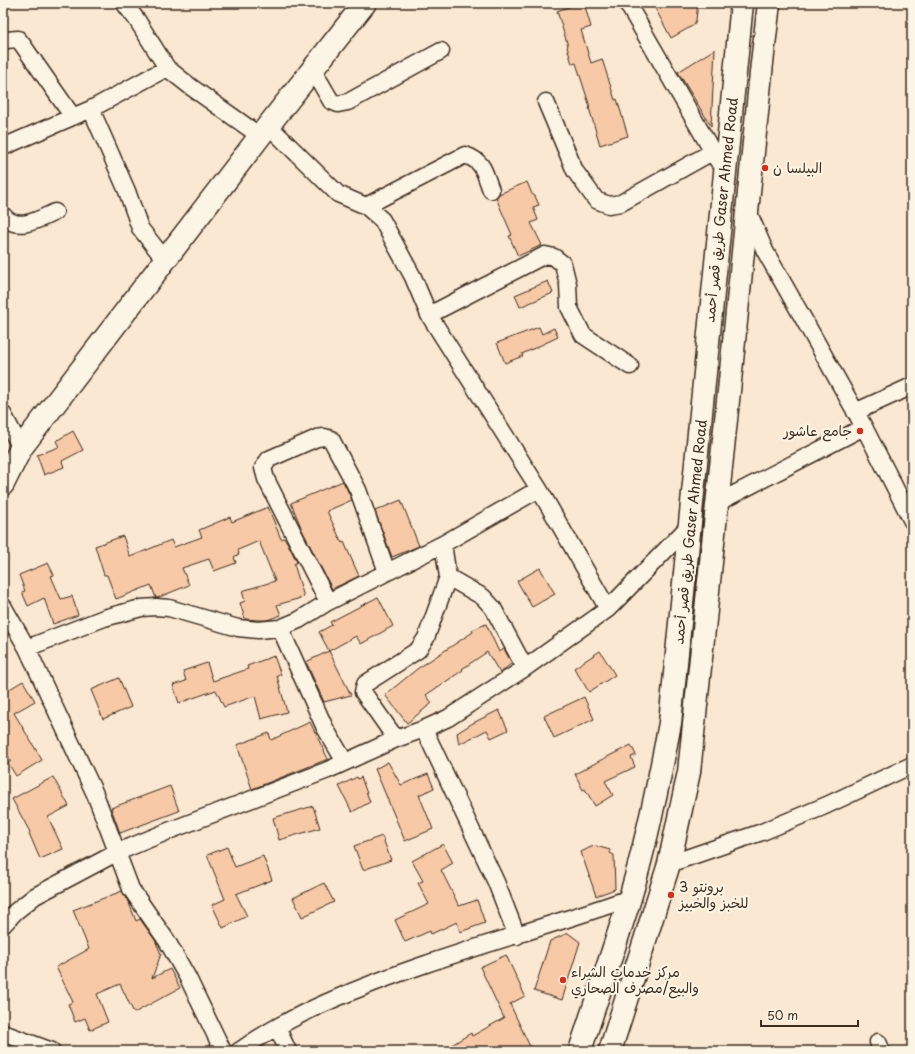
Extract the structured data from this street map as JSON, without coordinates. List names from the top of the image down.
{
  "streets": {
    "main road": ["طريق قصر أحمد Gaser Ahmed Road"]
  },
  "places": [
    "البيلسا ن",
    "جامع عاشور",
    "برونتو 3 للخبز والخبيز",
    "مركز خدمات الشراء والبيع/مصرف الصحاري"
  ],
  "scale_bar": "50 m"
}
